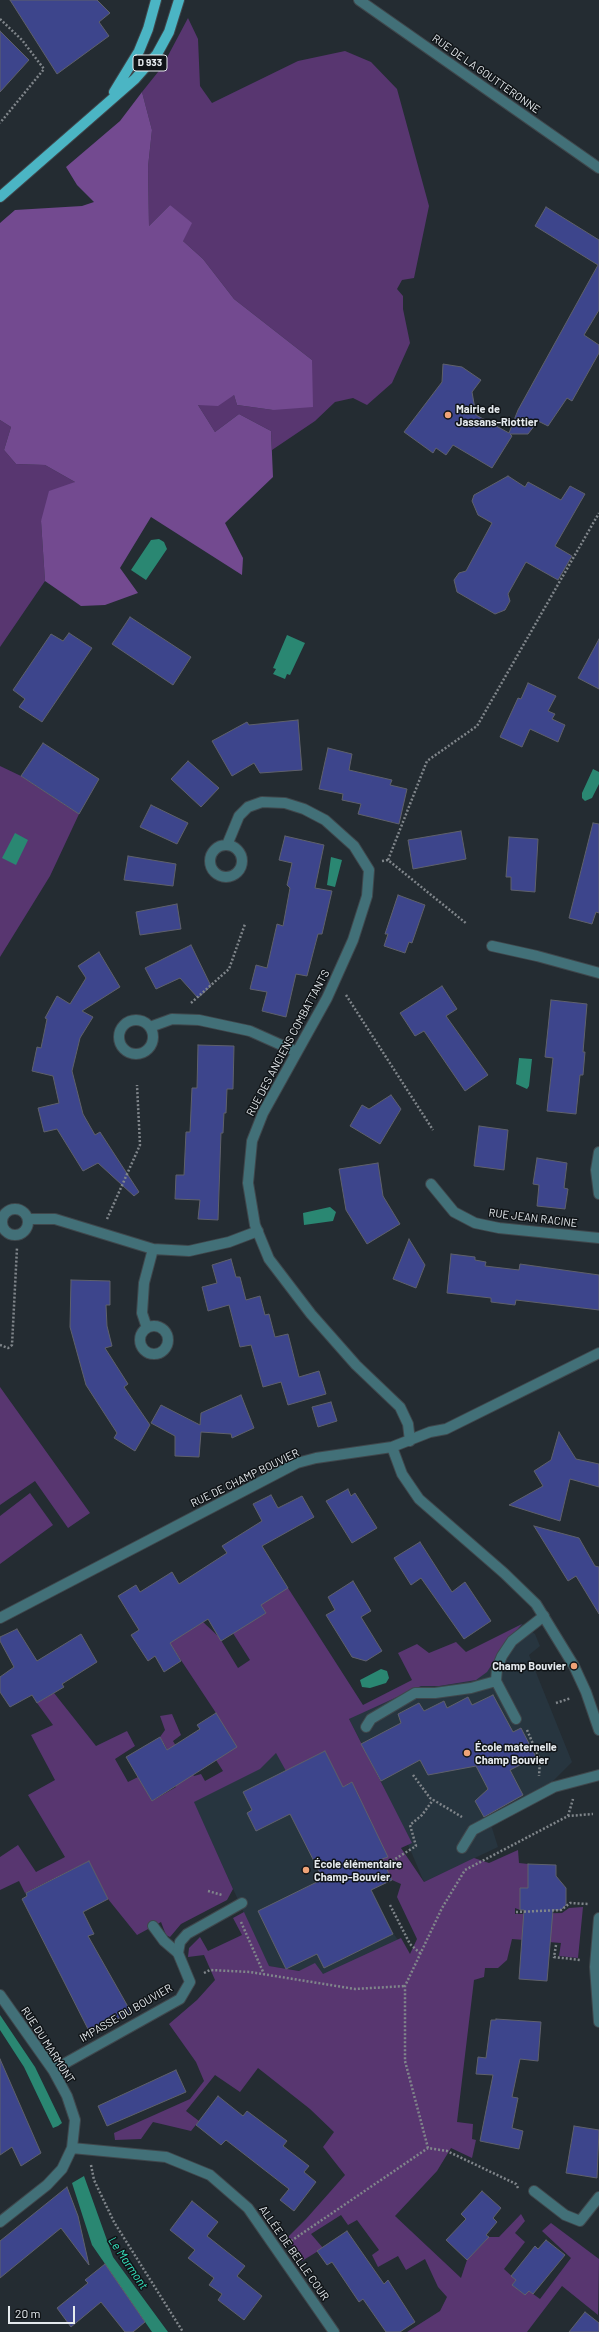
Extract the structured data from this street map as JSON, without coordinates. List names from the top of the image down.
{
  "streets": {
    "main road": ["D 933"],
    "street": [
      "RUE DE LA GOUTTERONNE",
      "RUE DES ANCIENS COMBATTANTS",
      "RUE JEAN RACINE",
      "RUE DE CHAMP BOUVIER",
      "IMPASSE DU BOUVIER",
      "RUE DU MARMONT",
      "ALLÉE DE BELLE COUR"
    ]
  },
  "crossings": [
    ["RUE DES ANCIENS COMBATTANTS", "RUE DE CHAMP BOUVIER"],
    ["IMPASSE DU BOUVIER", "RUE DU MARMONT"],
    ["RUE DU MARMONT", "ALLÉE DE BELLE COUR"]
  ],
  "water": ["Le Marmont"],
  "places": [
    "Mairie de Jassans-Riottier",
    "Champ Bouvier",
    "École maternelle Champ Bouvier",
    "École élémentaire Champ-Bouvier"
  ],
  "scale_bar": "20 m"
}
